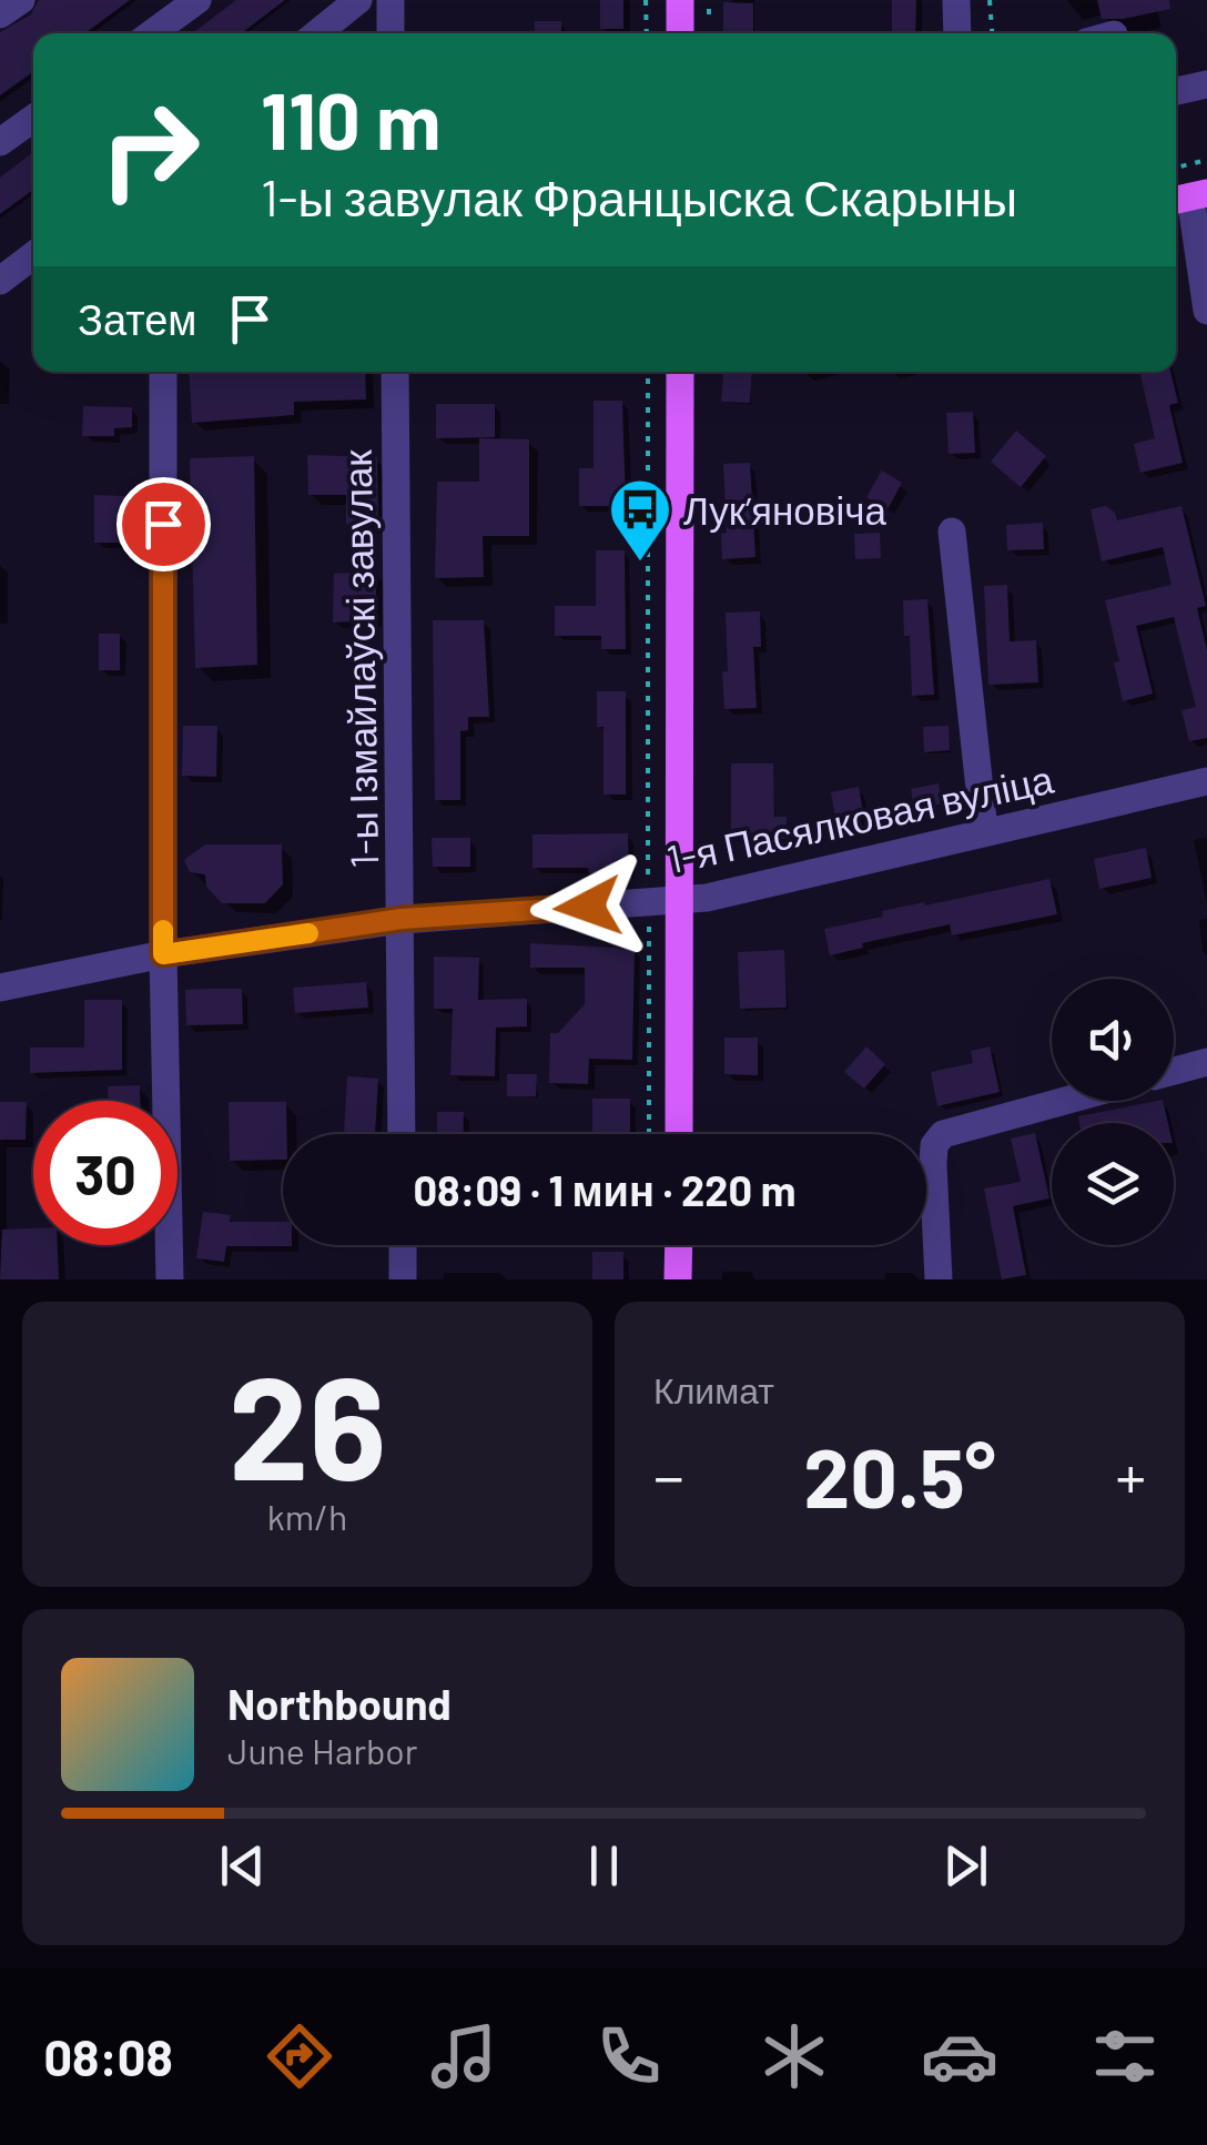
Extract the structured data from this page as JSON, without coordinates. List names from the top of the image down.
{
  "streets": {
    "street": ["1-ы Ізмайлаўскі завулак", "1-я Пасялковая вуліца"]
  },
  "crossings": [
    ["1-ы Ізмайлаўскі завулак", "1-я Пасялковая вуліца"]
  ],
  "places": {
    "bus stop": ["Лукʼяновіча"]
  },
  "page": {
    "turn": ["110 m", "1-ы завулак Францыска Скарыны"],
    "then": "Затем",
    "limit": "30",
    "trip": "08:09 · 1 мин · 220 m",
    "tile": [
      ["26", "km/h"],
      "Климат"
    ],
    "heat": ["−", "20.5°", "+"],
    "song": ["Northbound", "June Harbor"],
    "tabs": "08:08"
  }
}
